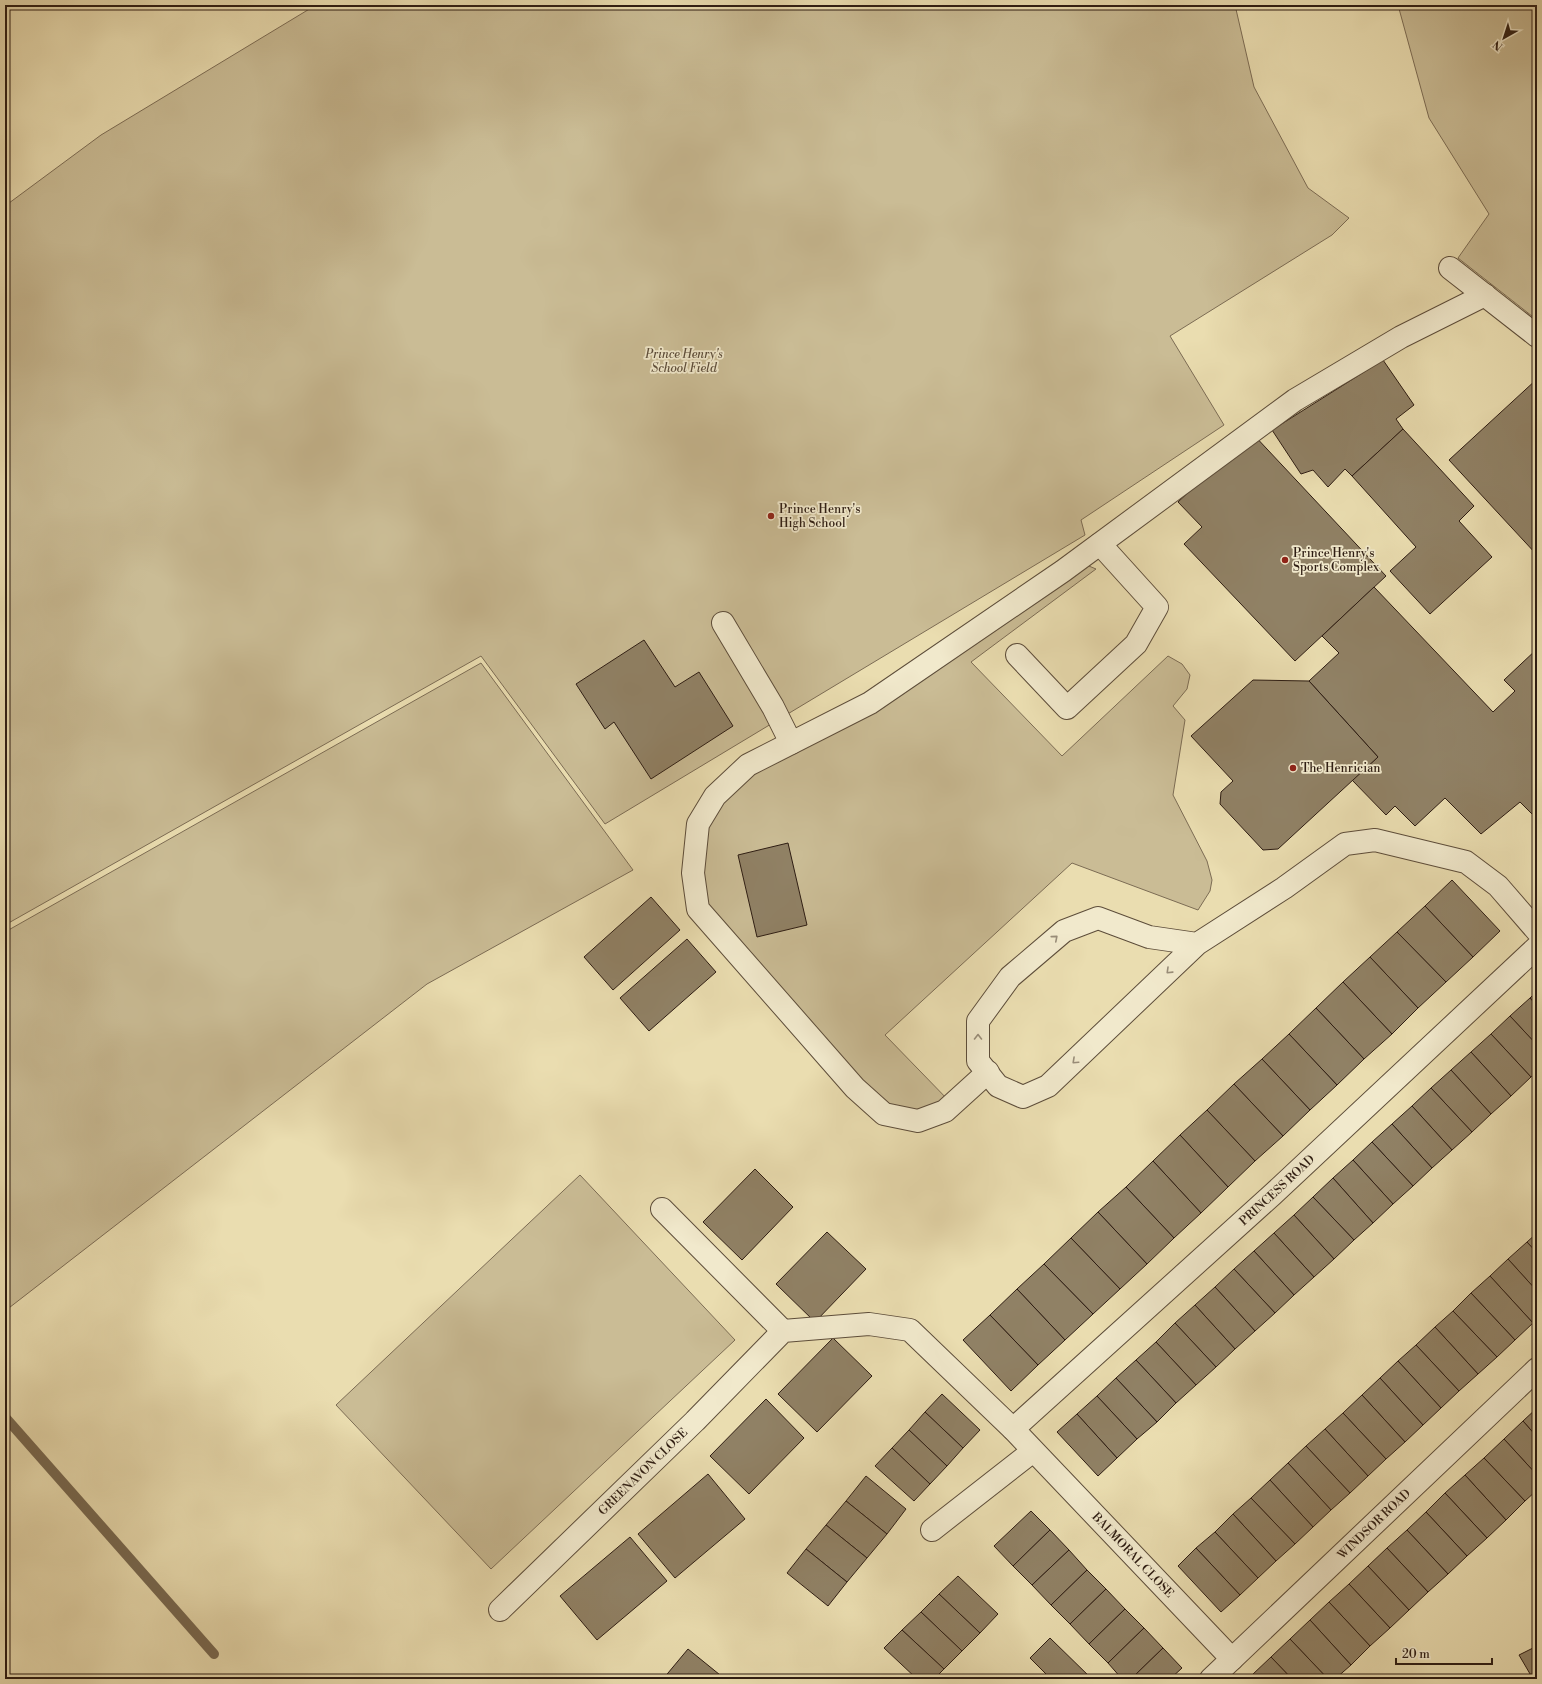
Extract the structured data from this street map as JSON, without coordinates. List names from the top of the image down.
{
  "streets": {
    "street": [
      "PRINCESS ROAD",
      "GREENAVON CLOSE",
      "WINDSOR ROAD",
      "BALMORAL CLOSE"
    ]
  },
  "crossings": [
    ["PRINCESS ROAD", "BALMORAL CLOSE"],
    ["GREENAVON CLOSE", "BALMORAL CLOSE"],
    ["WINDSOR ROAD", "BALMORAL CLOSE"]
  ],
  "parks": ["Prince Henry's School Field"],
  "places": ["Prince Henry's High School", "Prince Henry's Sports Complex", "The Henrician"],
  "scale_bar": "20 m",
  "north": "bottom left"
}
